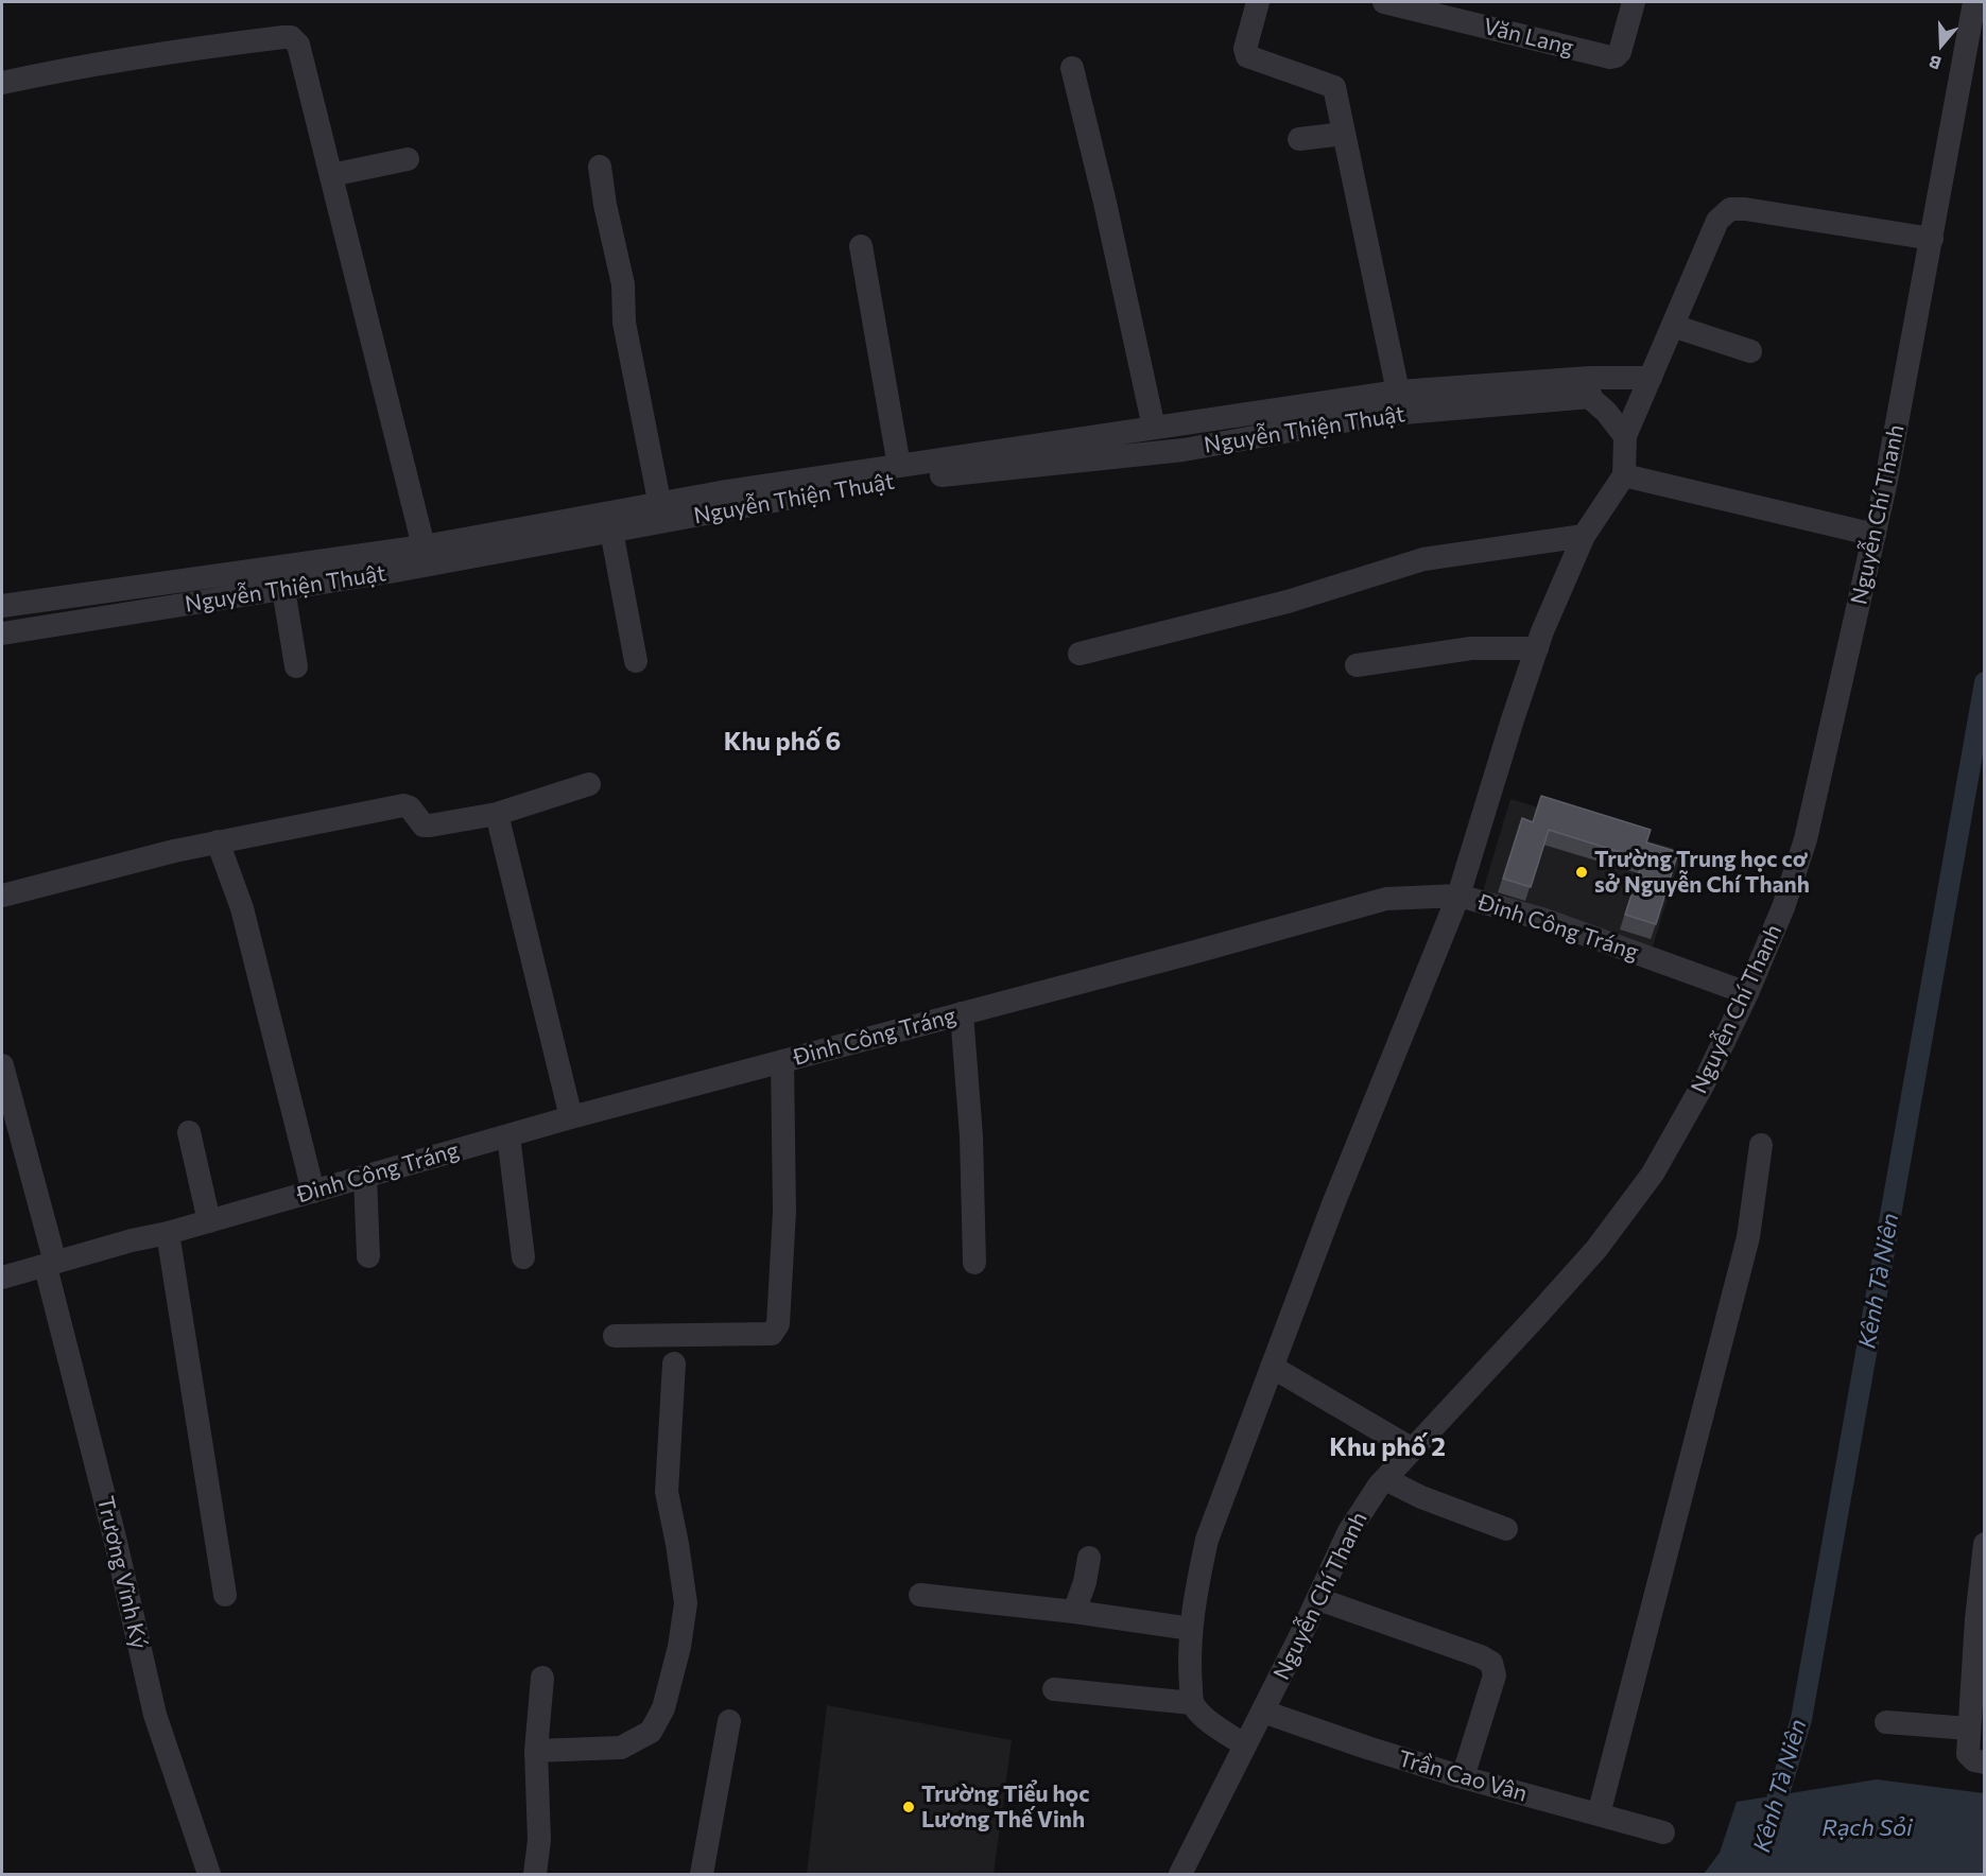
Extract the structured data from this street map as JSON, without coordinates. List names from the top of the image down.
{
  "streets": {
    "street": [
      "Văn Lang",
      "Nguyễn Thiện Thuật",
      "Nguyễn Chí Thanh",
      "Đinh Công Tráng",
      "Trương Vĩnh Ký",
      "Trần Cao Vân"
    ]
  },
  "crossings": [
    ["Nguyễn Chí Thanh", "Đinh Công Tráng"],
    ["Nguyễn Chí Thanh", "Trần Cao Vân"],
    ["Đinh Công Tráng", "Trương Vĩnh Ký"]
  ],
  "districts": ["Khu phố 6", "Khu phố 2"],
  "water": ["Kênh Tà Niên", "Rạch Sỏi"],
  "places": ["Trường Trung học cơ sở Nguyễn Chí Thanh", "Trường Tiểu học Lương Thế Vinh"],
  "north": "bottom"
}
